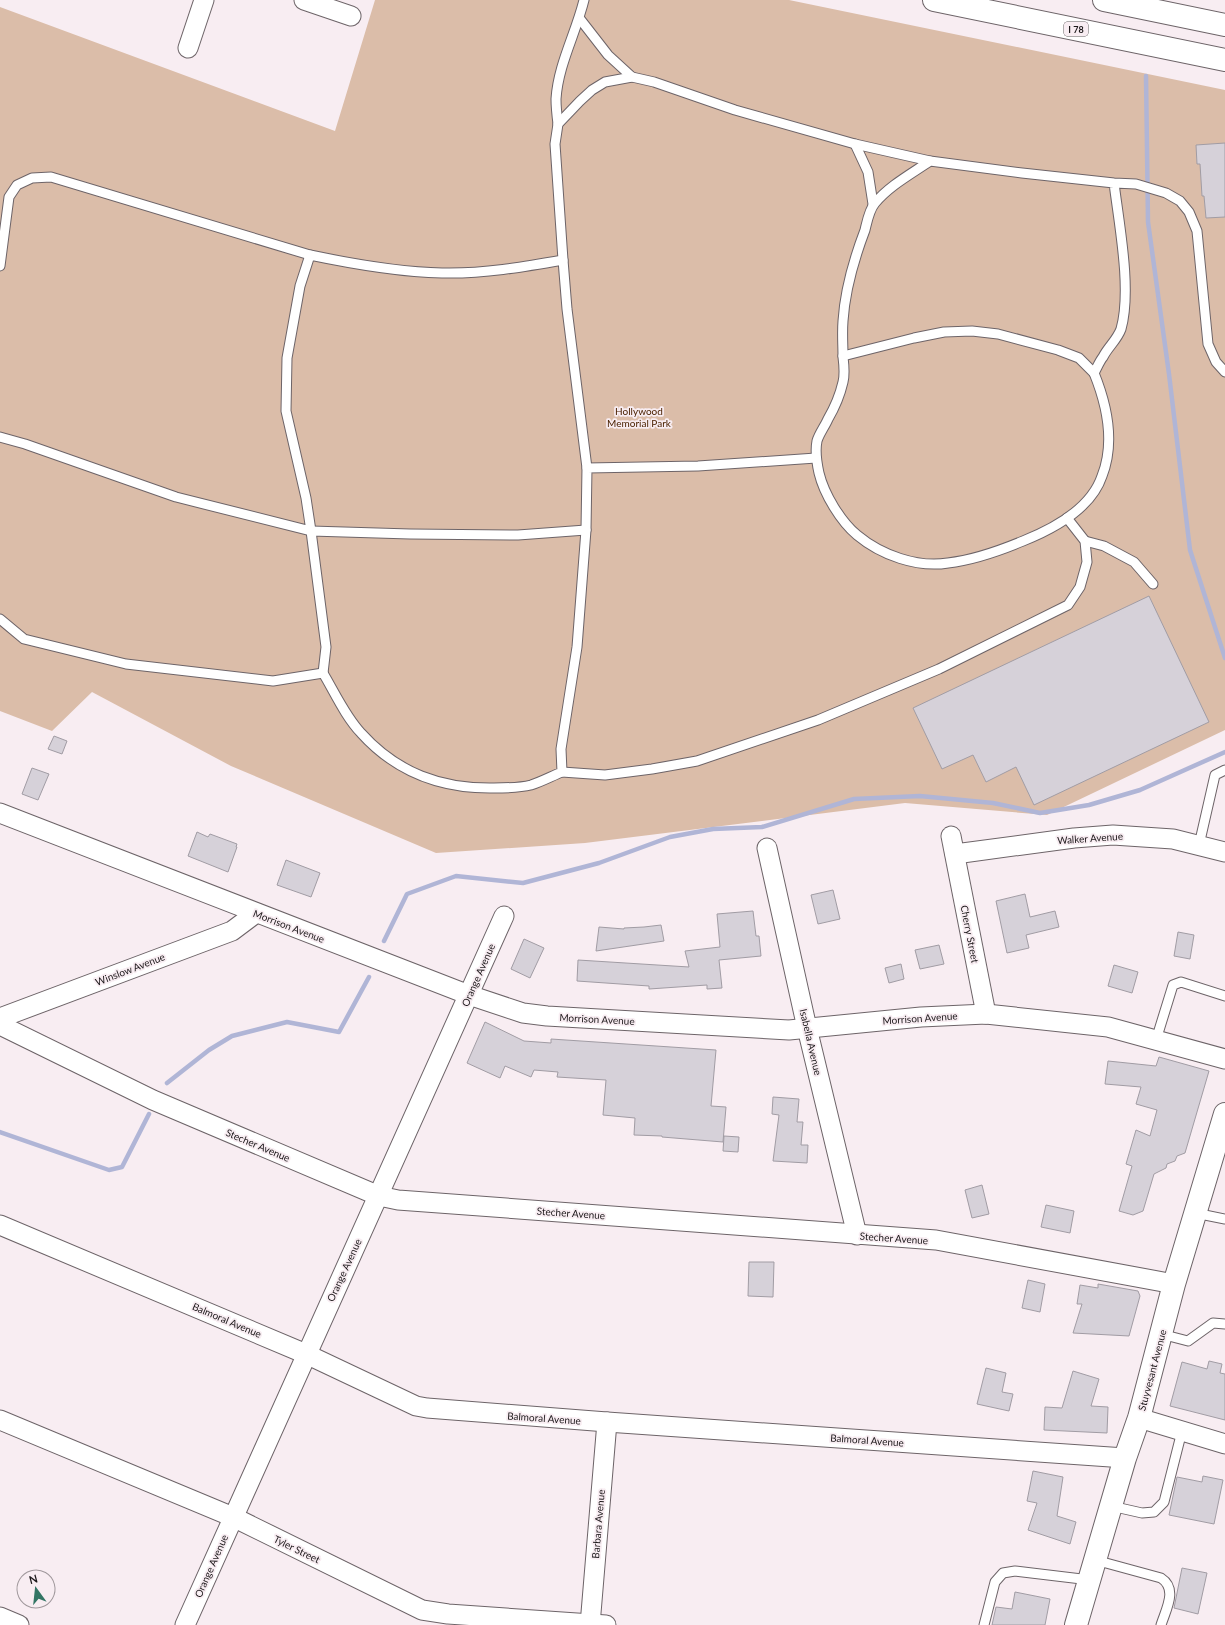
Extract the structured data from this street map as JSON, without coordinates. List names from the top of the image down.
{
  "streets": {
    "main road": ["I 78", "Stuyvesant Avenue"],
    "street": [
      "Walker Avenue",
      "Morrison Avenue",
      "Cherry Street",
      "Winslow Avenue",
      "Orange Avenue",
      "Isabella Avenue",
      "Stecher Avenue",
      "Balmoral Avenue",
      "Barbara Avenue",
      "Tyler Street"
    ]
  },
  "crossings": [
    ["Walker Avenue", "Cherry Street"],
    ["Morrison Avenue", "Cherry Street"],
    ["Morrison Avenue", "Winslow Avenue"],
    ["Morrison Avenue", "Orange Avenue"],
    ["Morrison Avenue", "Isabella Avenue"],
    ["Orange Avenue", "Stecher Avenue"],
    ["Orange Avenue", "Balmoral Avenue"],
    ["Orange Avenue", "Tyler Street"],
    ["Isabella Avenue", "Stecher Avenue"],
    ["Stecher Avenue", "Stuyvesant Avenue"],
    ["Balmoral Avenue", "Stuyvesant Avenue"],
    ["Balmoral Avenue", "Barbara Avenue"],
    ["Barbara Avenue", "Tyler Street"]
  ],
  "parks": ["Hollywood Memorial Park"],
  "north": "top"
}
